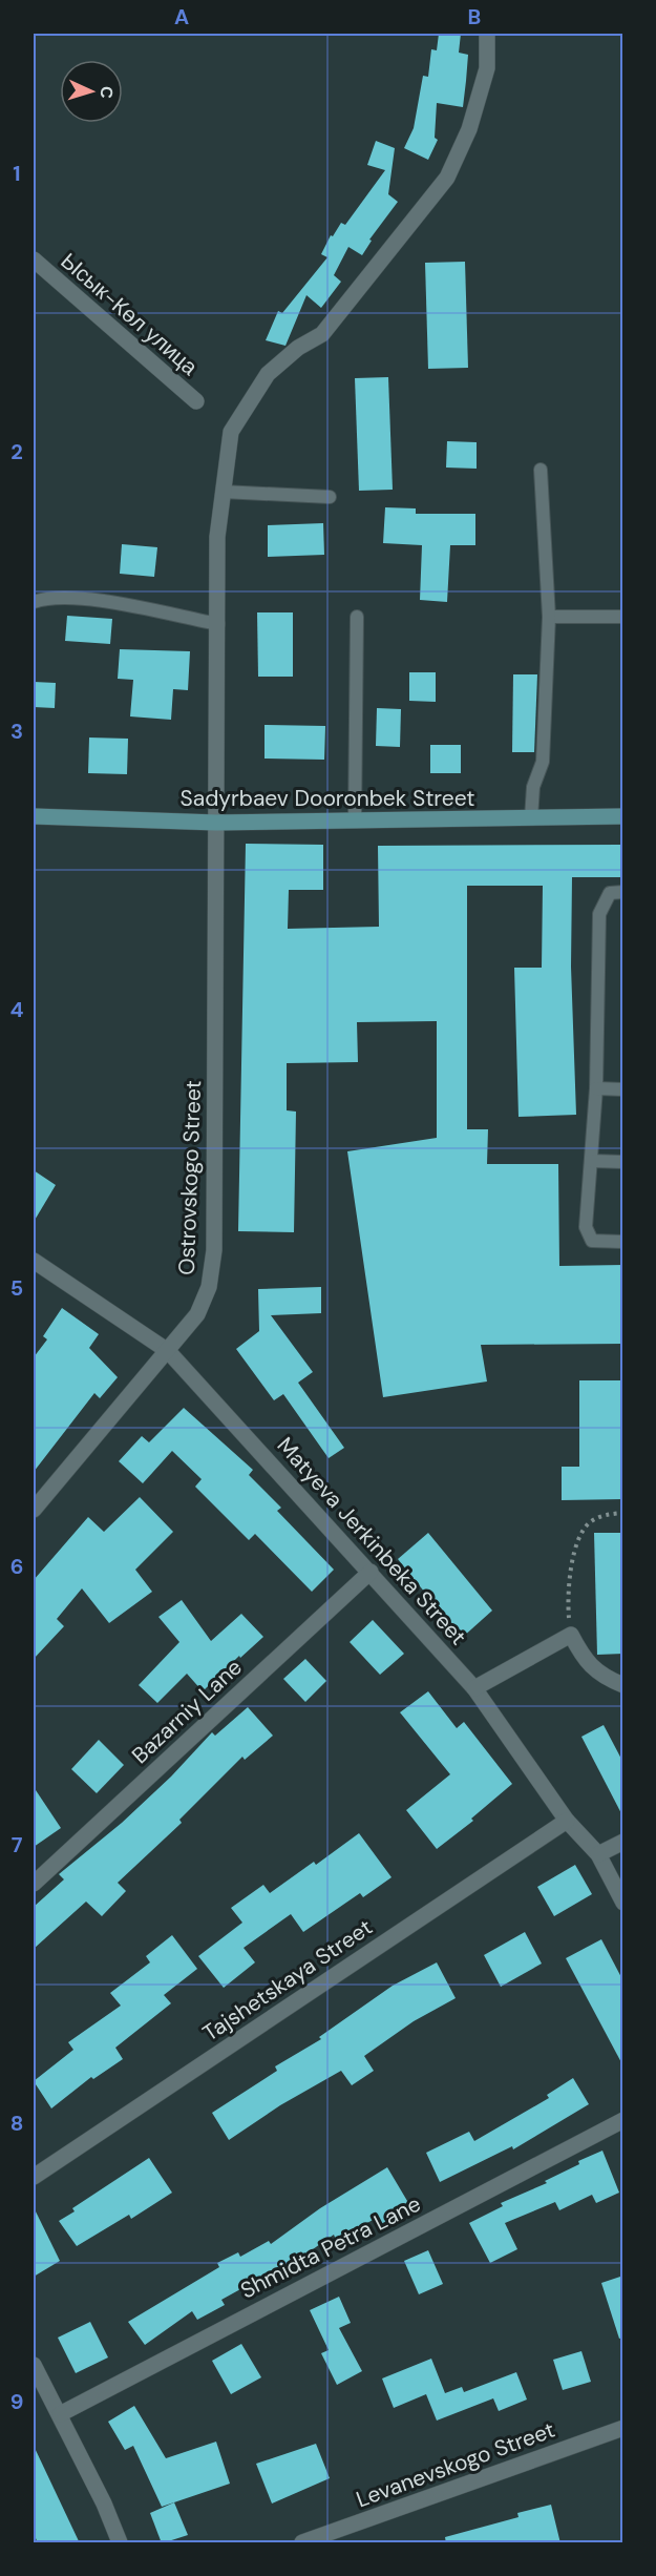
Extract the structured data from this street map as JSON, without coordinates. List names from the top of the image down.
{
  "streets": {
    "main road": ["Sadyrbaev Dooronbek Street"],
    "street": [
      "Ысык-Көл улица",
      "Ostrovskogo Street",
      "Matyeva Jerkinbeka Street",
      "Bazarniy Lane",
      "Tajshetskaya Street",
      "Shmidta Petra Lane",
      "Levanevskogo Street"
    ]
  },
  "crossings": [
    ["Sadyrbaev Dooronbek Street", "Ostrovskogo Street"],
    ["Ostrovskogo Street", "Matyeva Jerkinbeka Street"],
    ["Matyeva Jerkinbeka Street", "Bazarniy Lane"],
    ["Matyeva Jerkinbeka Street", "Tajshetskaya Street"]
  ],
  "north": "right",
  "grid": {
    "columns": ["A", "B"],
    "rows": [
      "1",
      "2",
      "3",
      "4",
      "5",
      "6",
      "7",
      "8",
      "9"
    ]
  }
}
